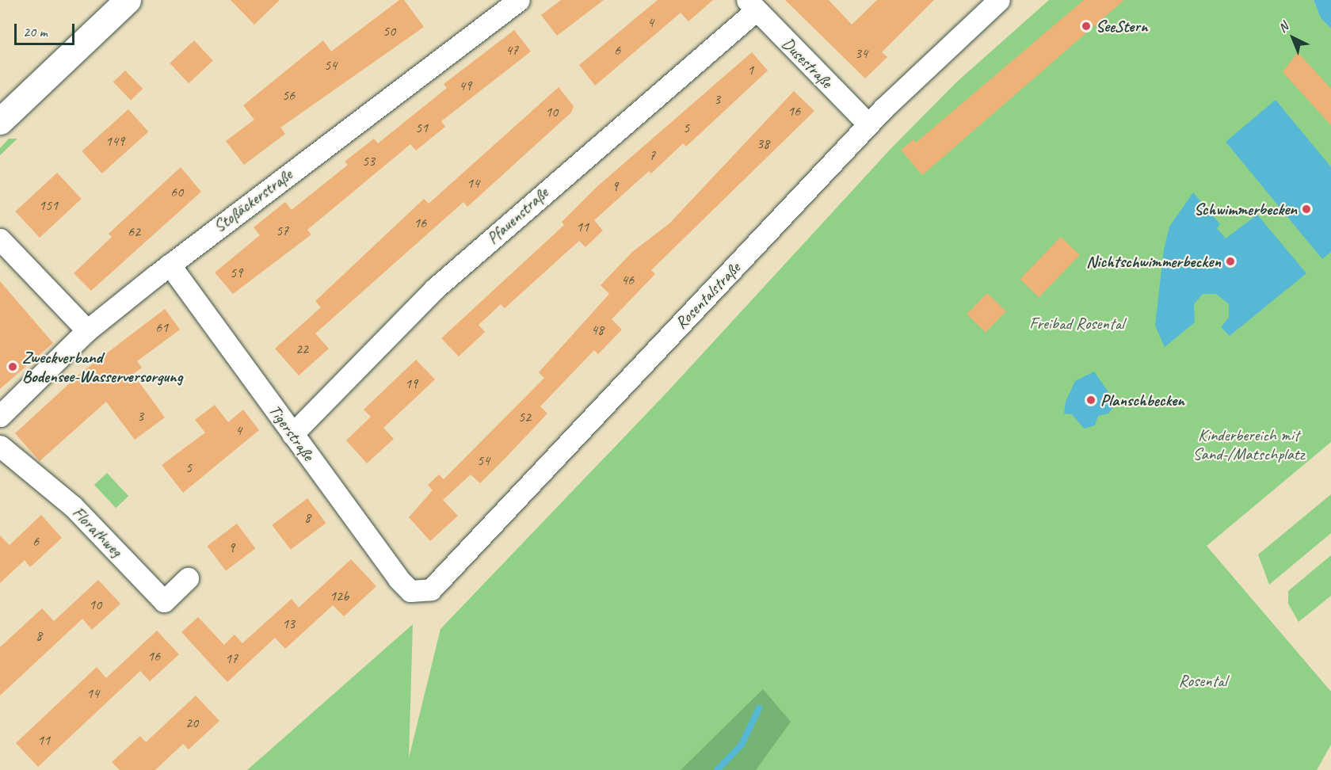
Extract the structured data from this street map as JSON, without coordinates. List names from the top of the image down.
{
  "streets": {
    "street": [
      "Dusestraße",
      "Stoßäckerstraße",
      "Pfauenstraße",
      "Rosentalstraße",
      "Tigerstraße",
      "Florathweg"
    ]
  },
  "crossings": [
    ["Dusestraße", "Pfauenstraße"],
    ["Dusestraße", "Rosentalstraße"],
    ["Stoßäckerstraße", "Tigerstraße"],
    ["Pfauenstraße", "Tigerstraße"],
    ["Rosentalstraße", "Tigerstraße"]
  ],
  "parks": ["Freibad Rosental", "Kinderbereich mit Sand-/Matschplatz", "Rosental"],
  "places": [
    "SeeStern",
    "Schwimmerbecken",
    "Nichtschwimmerbecken",
    "Zweckverband Bodensee-Wasserversorgung",
    "Planschbecken"
  ],
  "house_numbers": [
    "4",
    "50",
    "47",
    "6",
    "34",
    "54",
    "1",
    "49",
    "56",
    "3",
    "16",
    "10",
    "51",
    "5",
    "149",
    "38",
    "7",
    "53",
    "14",
    "9",
    "60",
    "151",
    "16",
    "11",
    "57",
    "62",
    "59",
    "46",
    "61",
    "48",
    "22",
    "19",
    "3",
    "52",
    "4",
    "54",
    "5",
    "8",
    "6",
    "9",
    "12b",
    "10",
    "13",
    "8",
    "16",
    "17",
    "14",
    "20",
    "11"
  ],
  "scale_bar": "20 m",
  "north": "top left"
}
